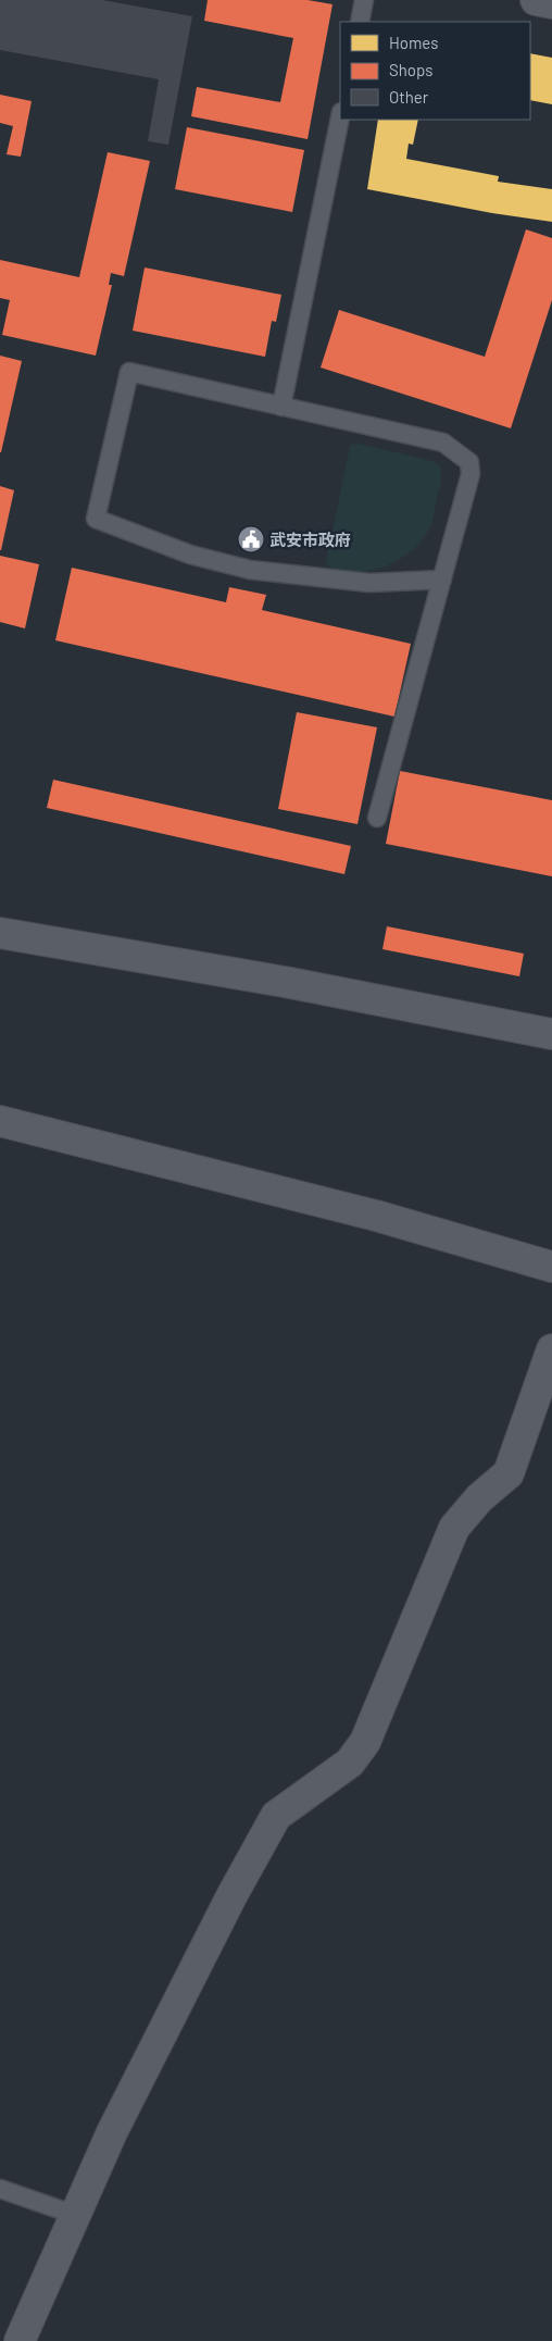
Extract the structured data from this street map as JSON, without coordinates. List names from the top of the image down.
{
  "places": {
    "public building": ["武安市政府"]
  },
  "legend": ["Homes", "Shops", "Other"]
}
